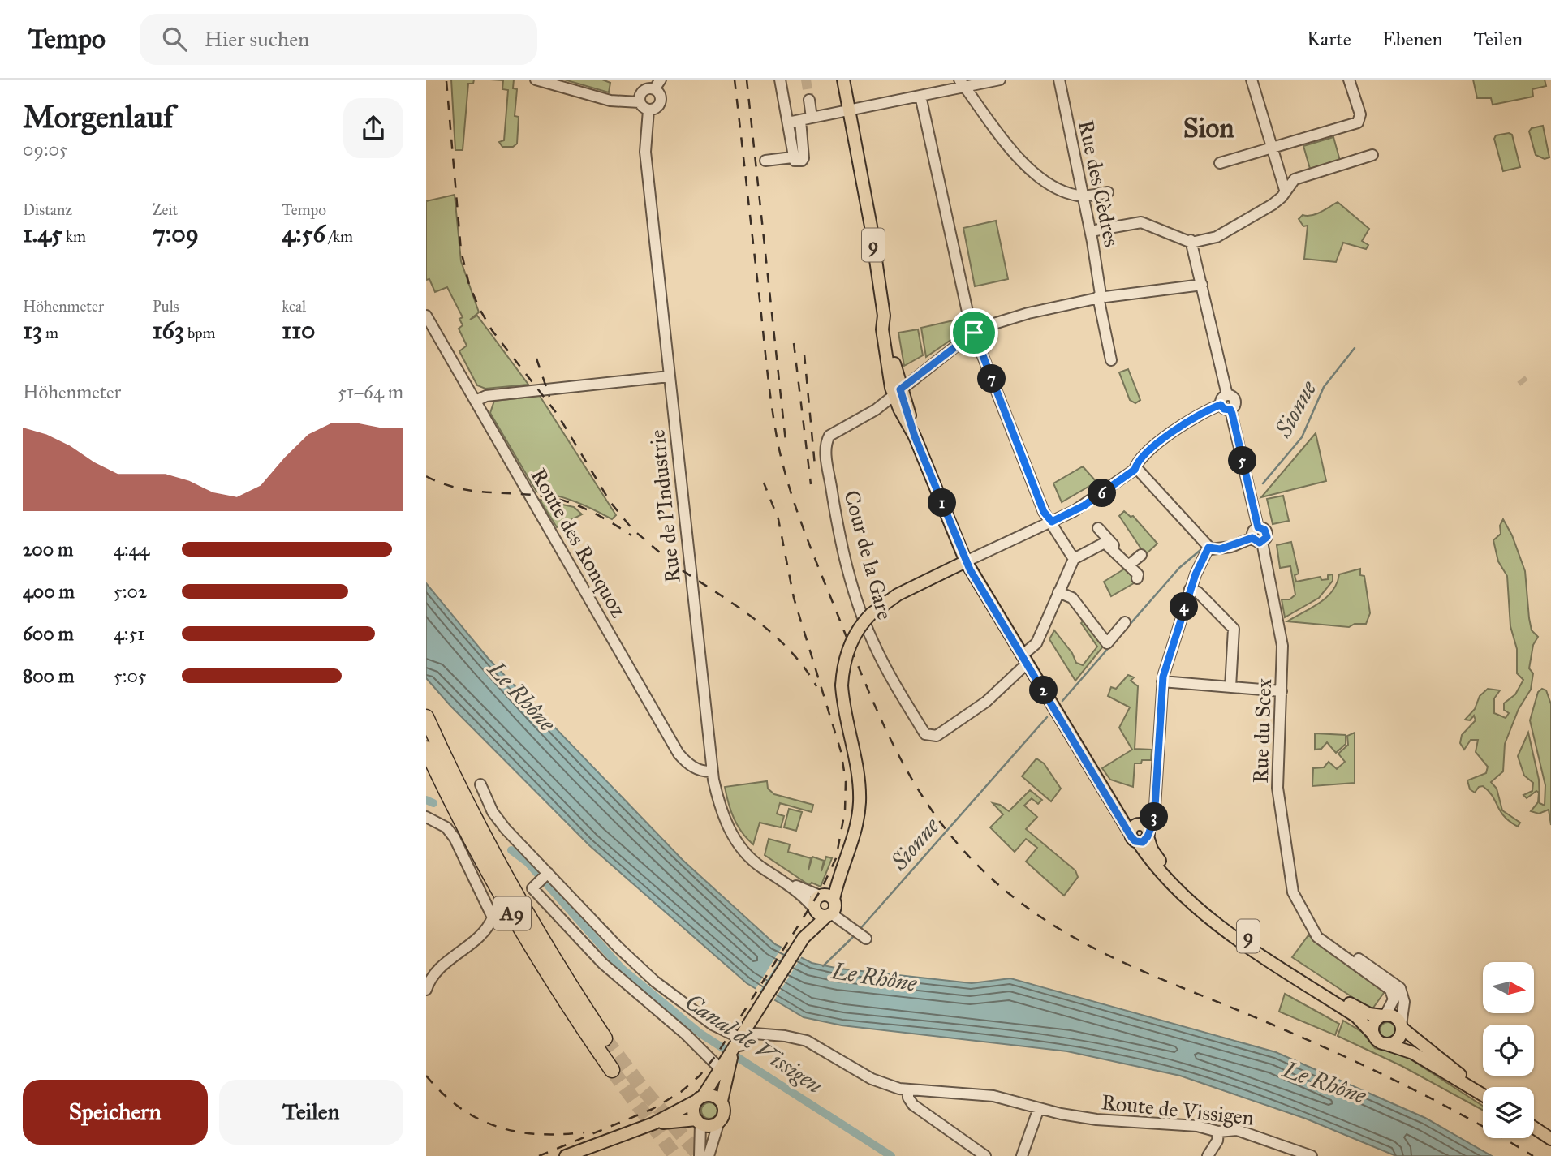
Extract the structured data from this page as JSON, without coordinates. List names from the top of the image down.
{
  "streets": {
    "highway": ["A9"],
    "main road": ["9"],
    "street": [
      "Rue des Cèdres",
      "Rue de l'Industrie",
      "Route des Ronquoz",
      "Cour de la Gare",
      "Rue du Scex",
      "Route de Vissigen"
    ]
  },
  "crossings": [
    ["9", "Cour de la Gare"],
    ["9", "Rue du Scex"],
    ["Rue de l'Industrie", "Route des Ronquoz"]
  ],
  "districts": ["Sion"],
  "water": ["Sionne", "Le Rhône", "Canal de Vissigen"],
  "north": "right",
  "page": {
    "header": "Tempo",
    "search": "Hier suchen",
    "nav": ["Karte", "Ebenen", "Teilen"],
    "heading": ["Morgenlauf", "09:05"],
    "stats": [
      ["Distanz", "1.45 km"],
      ["Zeit", "7:09"],
      ["Tempo", "4:56 /km"],
      ["Höhenmeter", "13 m"],
      ["Puls", "163 bpm"],
      ["kcal", "110"]
    ],
    "pins": [
      "7",
      "5",
      "6",
      "1",
      "4",
      "2",
      "3"
    ],
    "chart": ["Höhenmeter", "51–64 m"],
    "list": [
      {
        "name": "200 m",
        "note": "4:44"
      },
      {
        "name": "400 m",
        "note": "5:02"
      },
      {
        "name": "600 m",
        "note": "4:51"
      },
      {
        "name": "800 m",
        "note": "5:05"
      }
    ],
    "buttons": ["Speichern", "Teilen"]
  }
}
